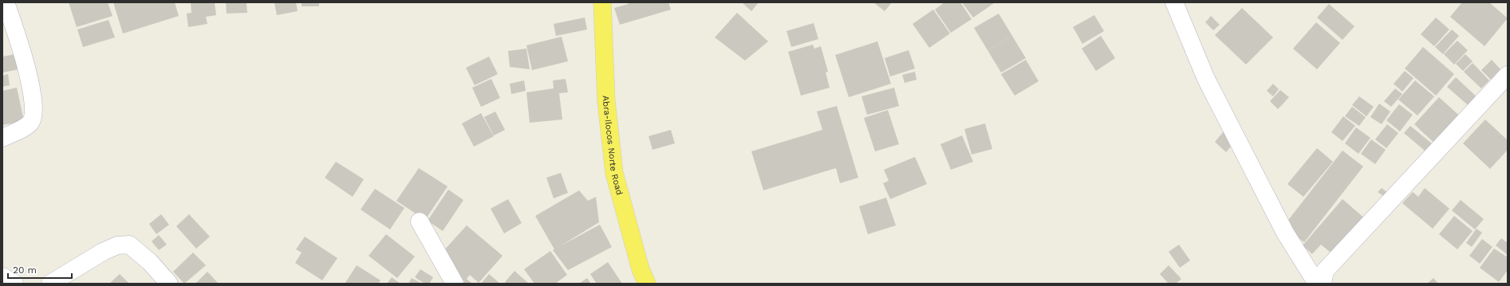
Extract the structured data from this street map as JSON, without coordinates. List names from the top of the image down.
{
  "streets": {
    "main road": ["Abra-Ilocos Norte Road"]
  },
  "scale_bar": "20 m"
}
